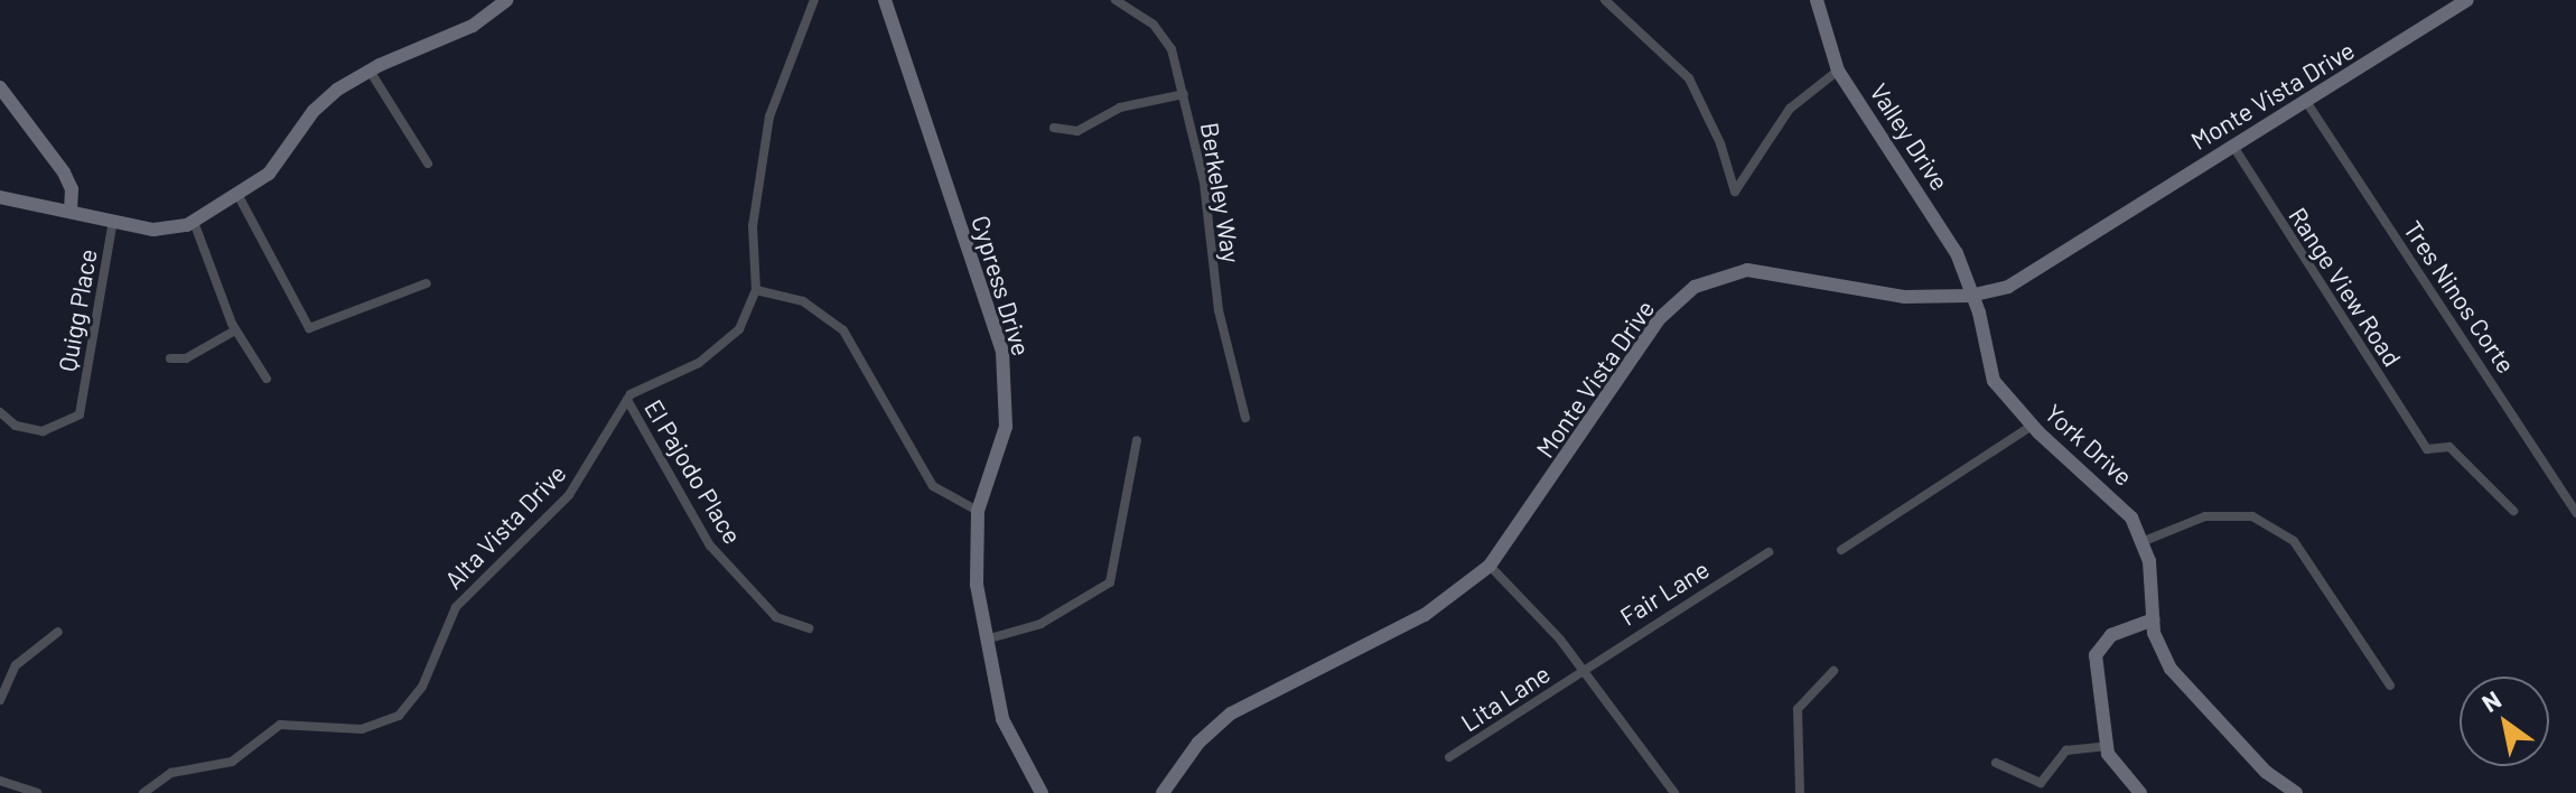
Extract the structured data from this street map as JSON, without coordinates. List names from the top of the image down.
{
  "streets": {
    "main road": [
      "Monte Vista Drive",
      "Valley Drive",
      "Cypress Drive",
      "York Drive"
    ],
    "street": [
      "Berkeley Way",
      "Range View Road",
      "Tres Ninos Corte",
      "Quigg Place",
      "El Pajodo Place",
      "Alta Vista Drive",
      "Fair Lane",
      "Lita Lane"
    ]
  },
  "crossings": [
    ["Monte Vista Drive", "Valley Drive"],
    ["Monte Vista Drive", "Range View Road"],
    ["Monte Vista Drive", "Tres Ninos Corte"],
    ["Monte Vista Drive", "York Drive"],
    ["Monte Vista Drive", "Lita Lane"],
    ["Valley Drive", "York Drive"],
    ["El Pajodo Place", "Alta Vista Drive"],
    ["Fair Lane", "Lita Lane"]
  ],
  "north": "top left"
}
